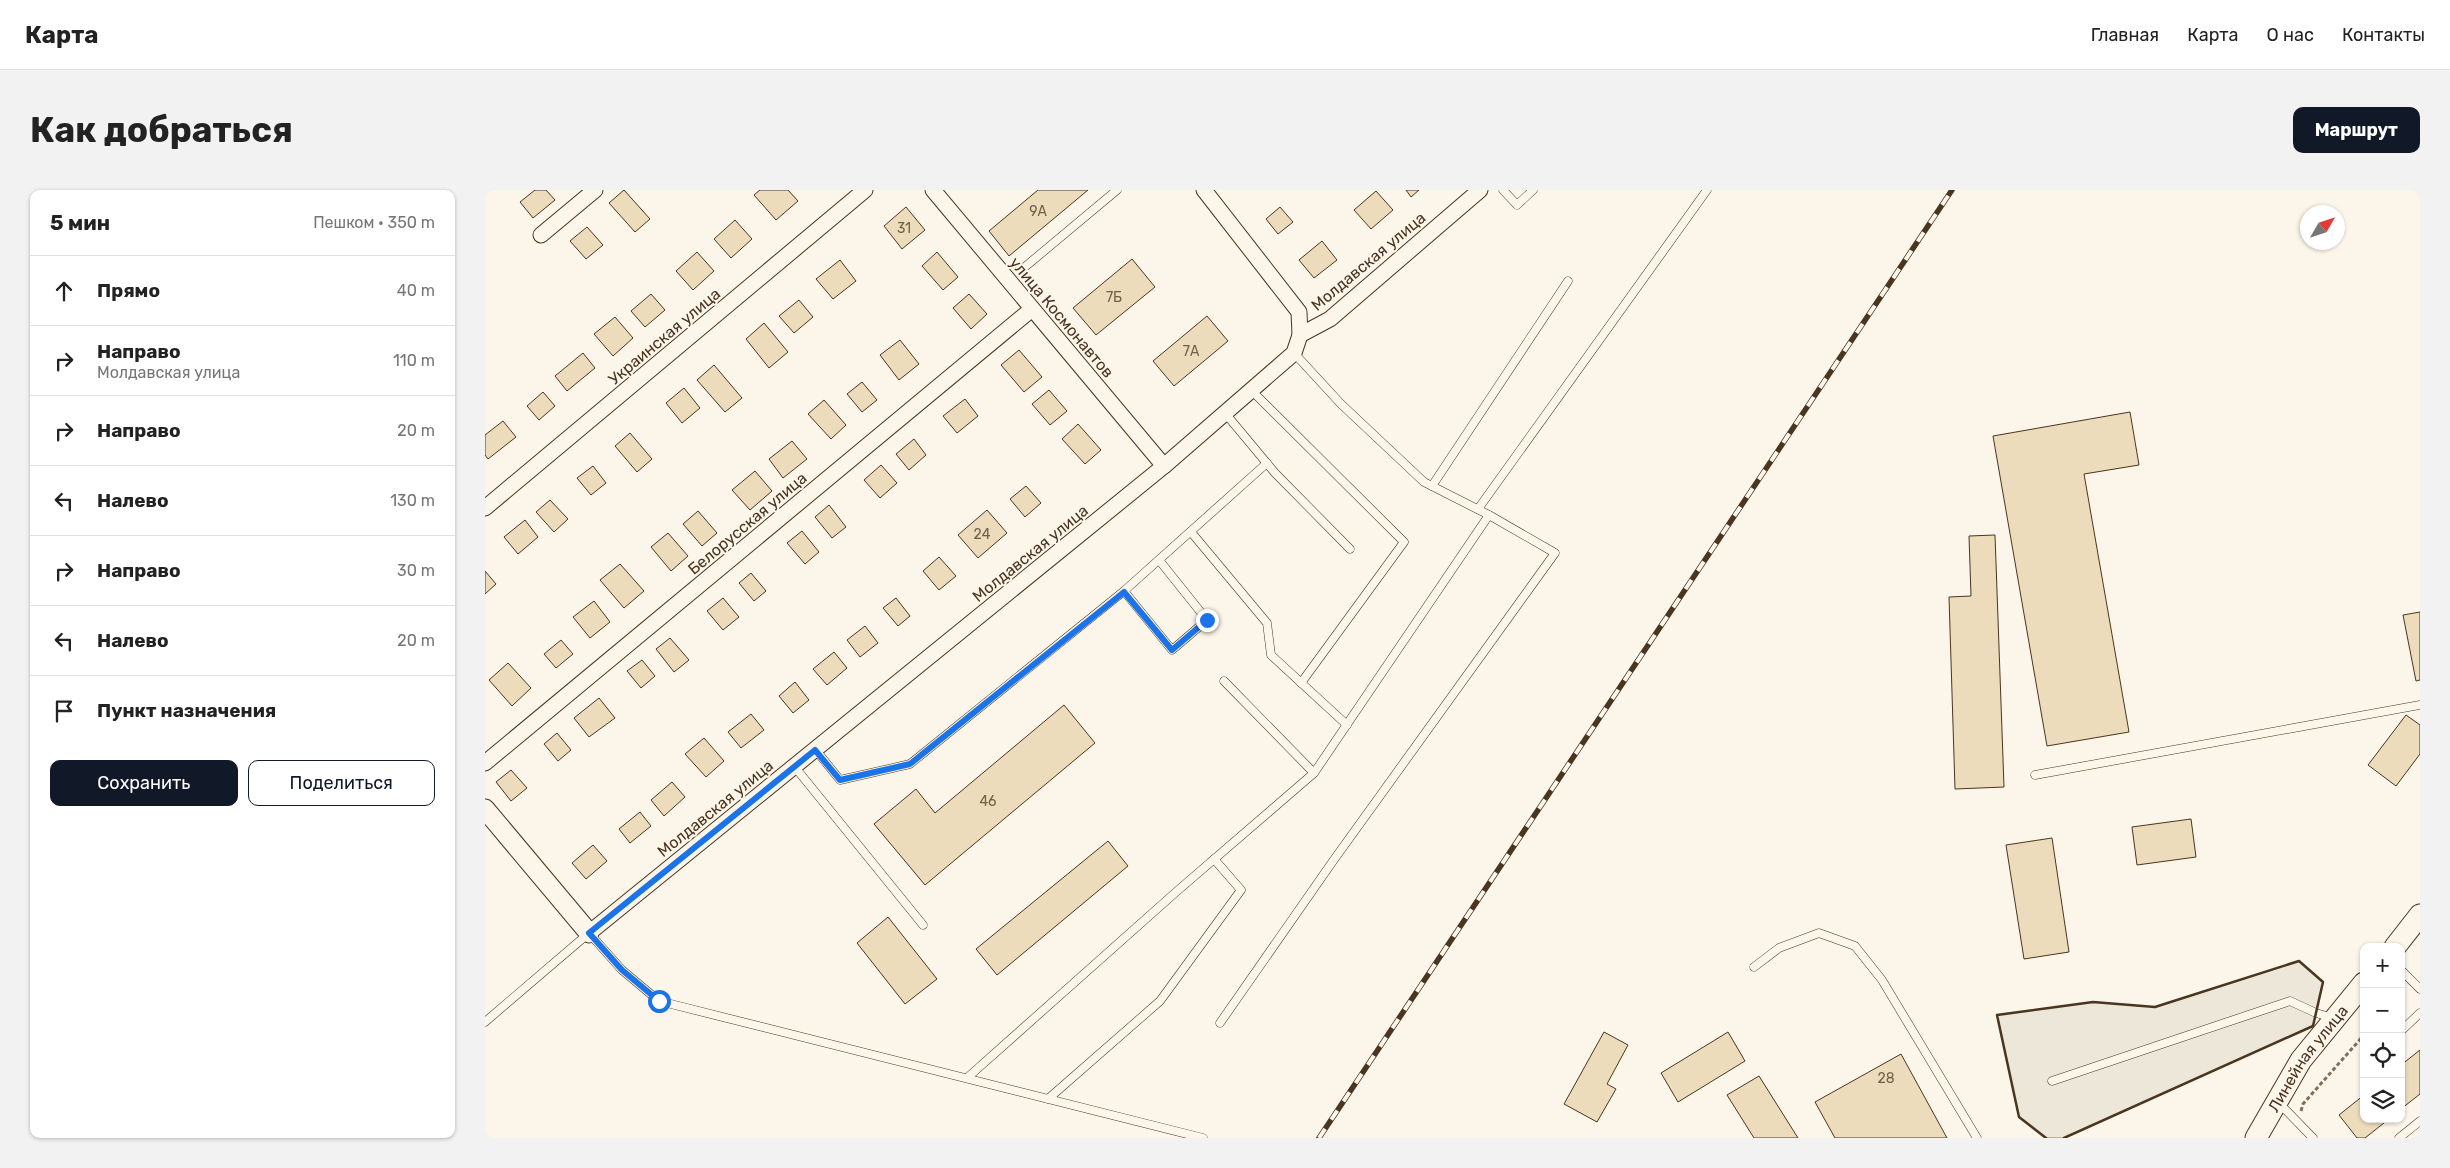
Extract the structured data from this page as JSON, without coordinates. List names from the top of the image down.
{
  "streets": {
    "main road": ["Линейная улица"],
    "street": [
      "Молдавская улица",
      "улица Космонавтов",
      "Украинская улица",
      "Белорусская улица"
    ]
  },
  "crossings": [
    ["Молдавская улица", "улица Космонавтов"],
    ["улица Космонавтов", "Белорусская улица"]
  ],
  "house_numbers": [
    "9А",
    "31",
    "7Б",
    "7А",
    "24",
    "46",
    "28"
  ],
  "north": "top right",
  "page": {
    "header": "Карта",
    "nav": [
      "Главная",
      "Карта",
      "О нас",
      "Контакты"
    ],
    "buttons": [
      "Маршрут",
      ["Сохранить", "Поделиться"]
    ],
    "title": "Как добраться",
    "heading": ["5 мин", "Пешком · 350 m"],
    "list": [
      ["Прямо", "40 m"],
      ["Направо", "Молдавская улица", "110 m"],
      ["Направо", "20 m"],
      ["Налево", "130 m"],
      ["Направо", "30 m"],
      ["Налево", "20 m"],
      "Пункт назначения"
    ],
    "map_buttons": ["+", "−"]
  }
}
